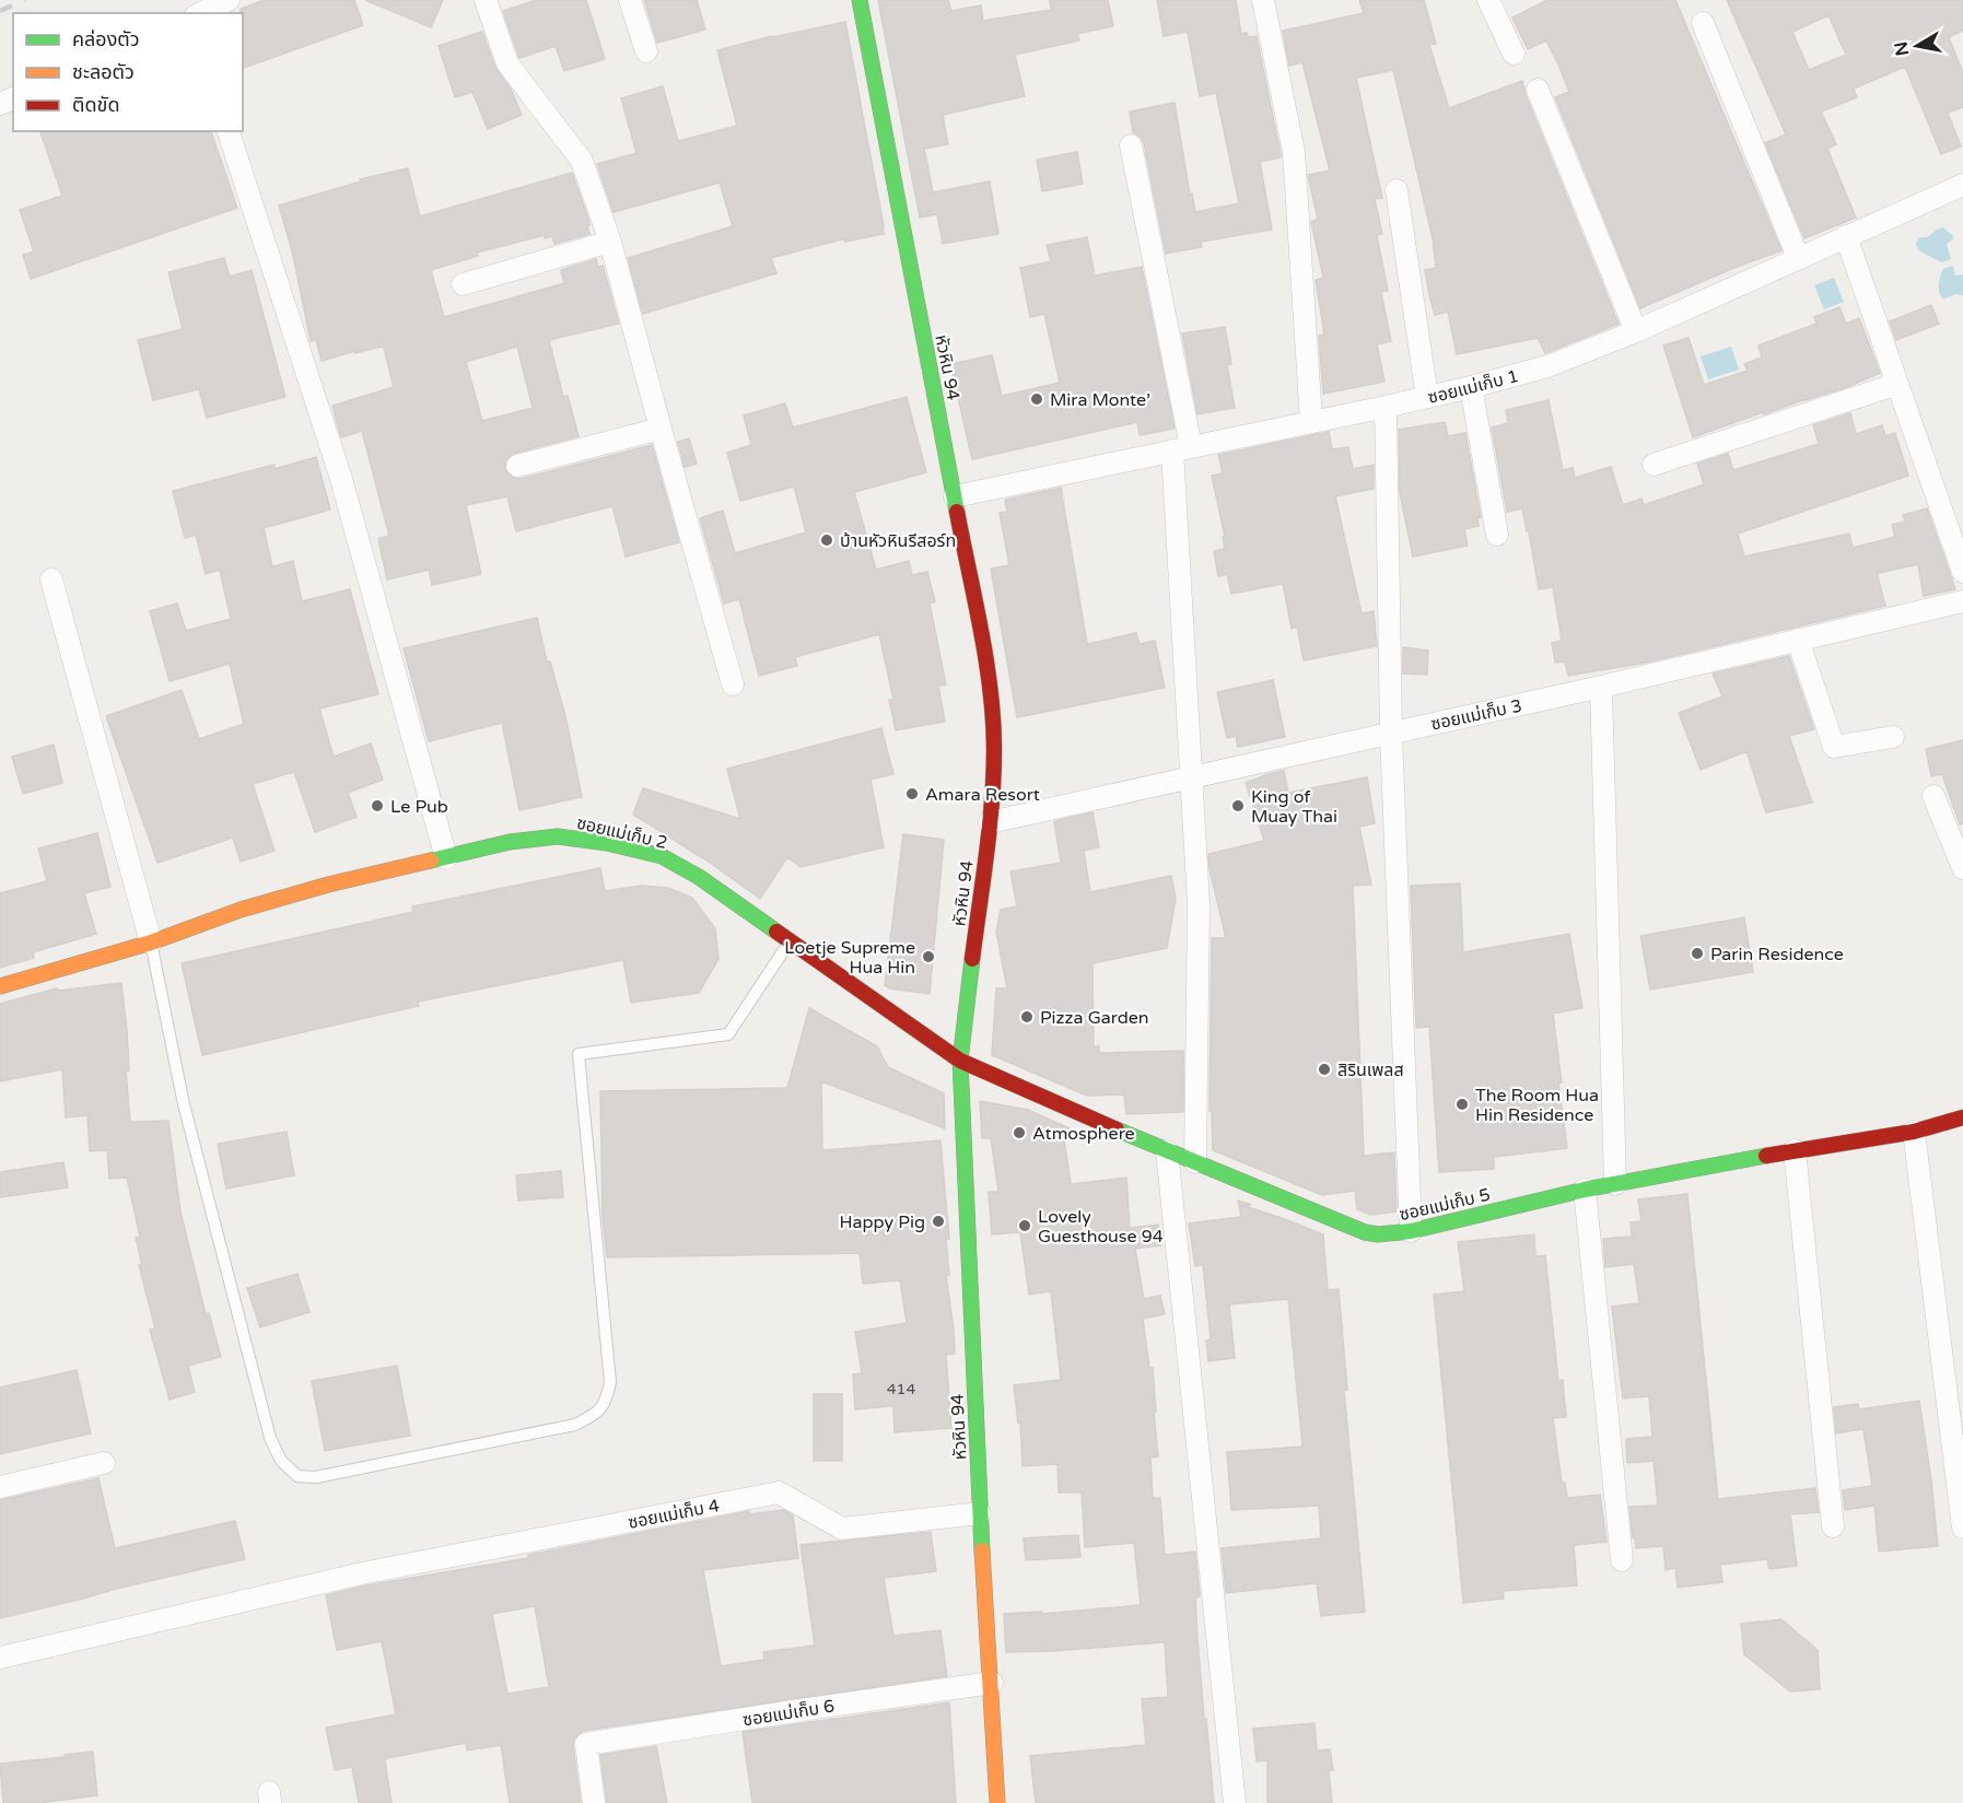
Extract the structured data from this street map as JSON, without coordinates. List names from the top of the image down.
{
  "streets": {
    "street": [
      "หัวหิน 94",
      "ซอยแม่เก็บ 1",
      "ซอยแม่เก็บ 3",
      "ซอยแม่เก็บ 2",
      "ซอยแม่เก็บ 5",
      "ซอยแม่เก็บ 4",
      "ซอยแม่เก็บ 6"
    ]
  },
  "crossings": [
    ["หัวหิน 94", "ซอยแม่เก็บ 1"],
    ["หัวหิน 94", "ซอยแม่เก็บ 3"],
    ["หัวหิน 94", "ซอยแม่เก็บ 2"],
    ["หัวหิน 94", "ซอยแม่เก็บ 5"],
    ["หัวหิน 94", "ซอยแม่เก็บ 4"],
    ["หัวหิน 94", "ซอยแม่เก็บ 6"],
    ["ซอยแม่เก็บ 2", "ซอยแม่เก็บ 5"]
  ],
  "places": [
    "Mira Monte’",
    "บ้านหัวหินรีสอร์ท",
    "Amara Resort",
    "Le Pub",
    "King of Muay Thai",
    "Parin Residence",
    "Loetje Supreme Hua Hin",
    "Pizza Garden",
    "สิรินเพลส",
    "The Room Hua Hin Residence",
    "Atmosphere",
    "Happy Pig",
    "Lovely Guesthouse 94"
  ],
  "house_numbers": ["414"],
  "legend": ["คล่องตัว", "ชะลอตัว", "ติดขัด"],
  "north": "left"
}
